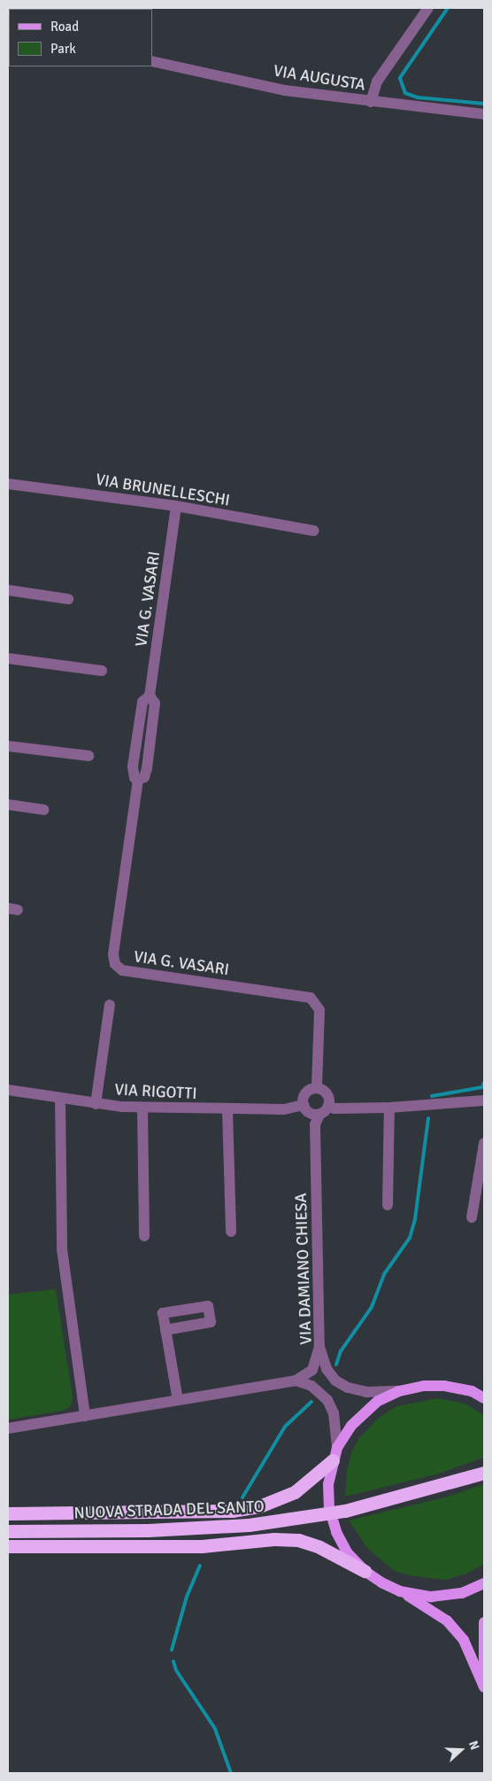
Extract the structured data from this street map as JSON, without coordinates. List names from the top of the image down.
{
  "streets": {
    "highway": ["NUOVA STRADA DEL SANTO"],
    "street": [
      "VIA AUGUSTA",
      "VIA BRUNELLESCHI",
      "VIA G. VASARI",
      "VIA RIGOTTI",
      "VIA DAMIANO CHIESA"
    ]
  },
  "crossings": [
    ["VIA BRUNELLESCHI", "VIA G. VASARI"],
    ["VIA G. VASARI", "VIA RIGOTTI"],
    ["VIA G. VASARI", "VIA DAMIANO CHIESA"],
    ["VIA RIGOTTI", "VIA DAMIANO CHIESA"]
  ],
  "legend": ["Road", "Park"],
  "north": "right"
}
